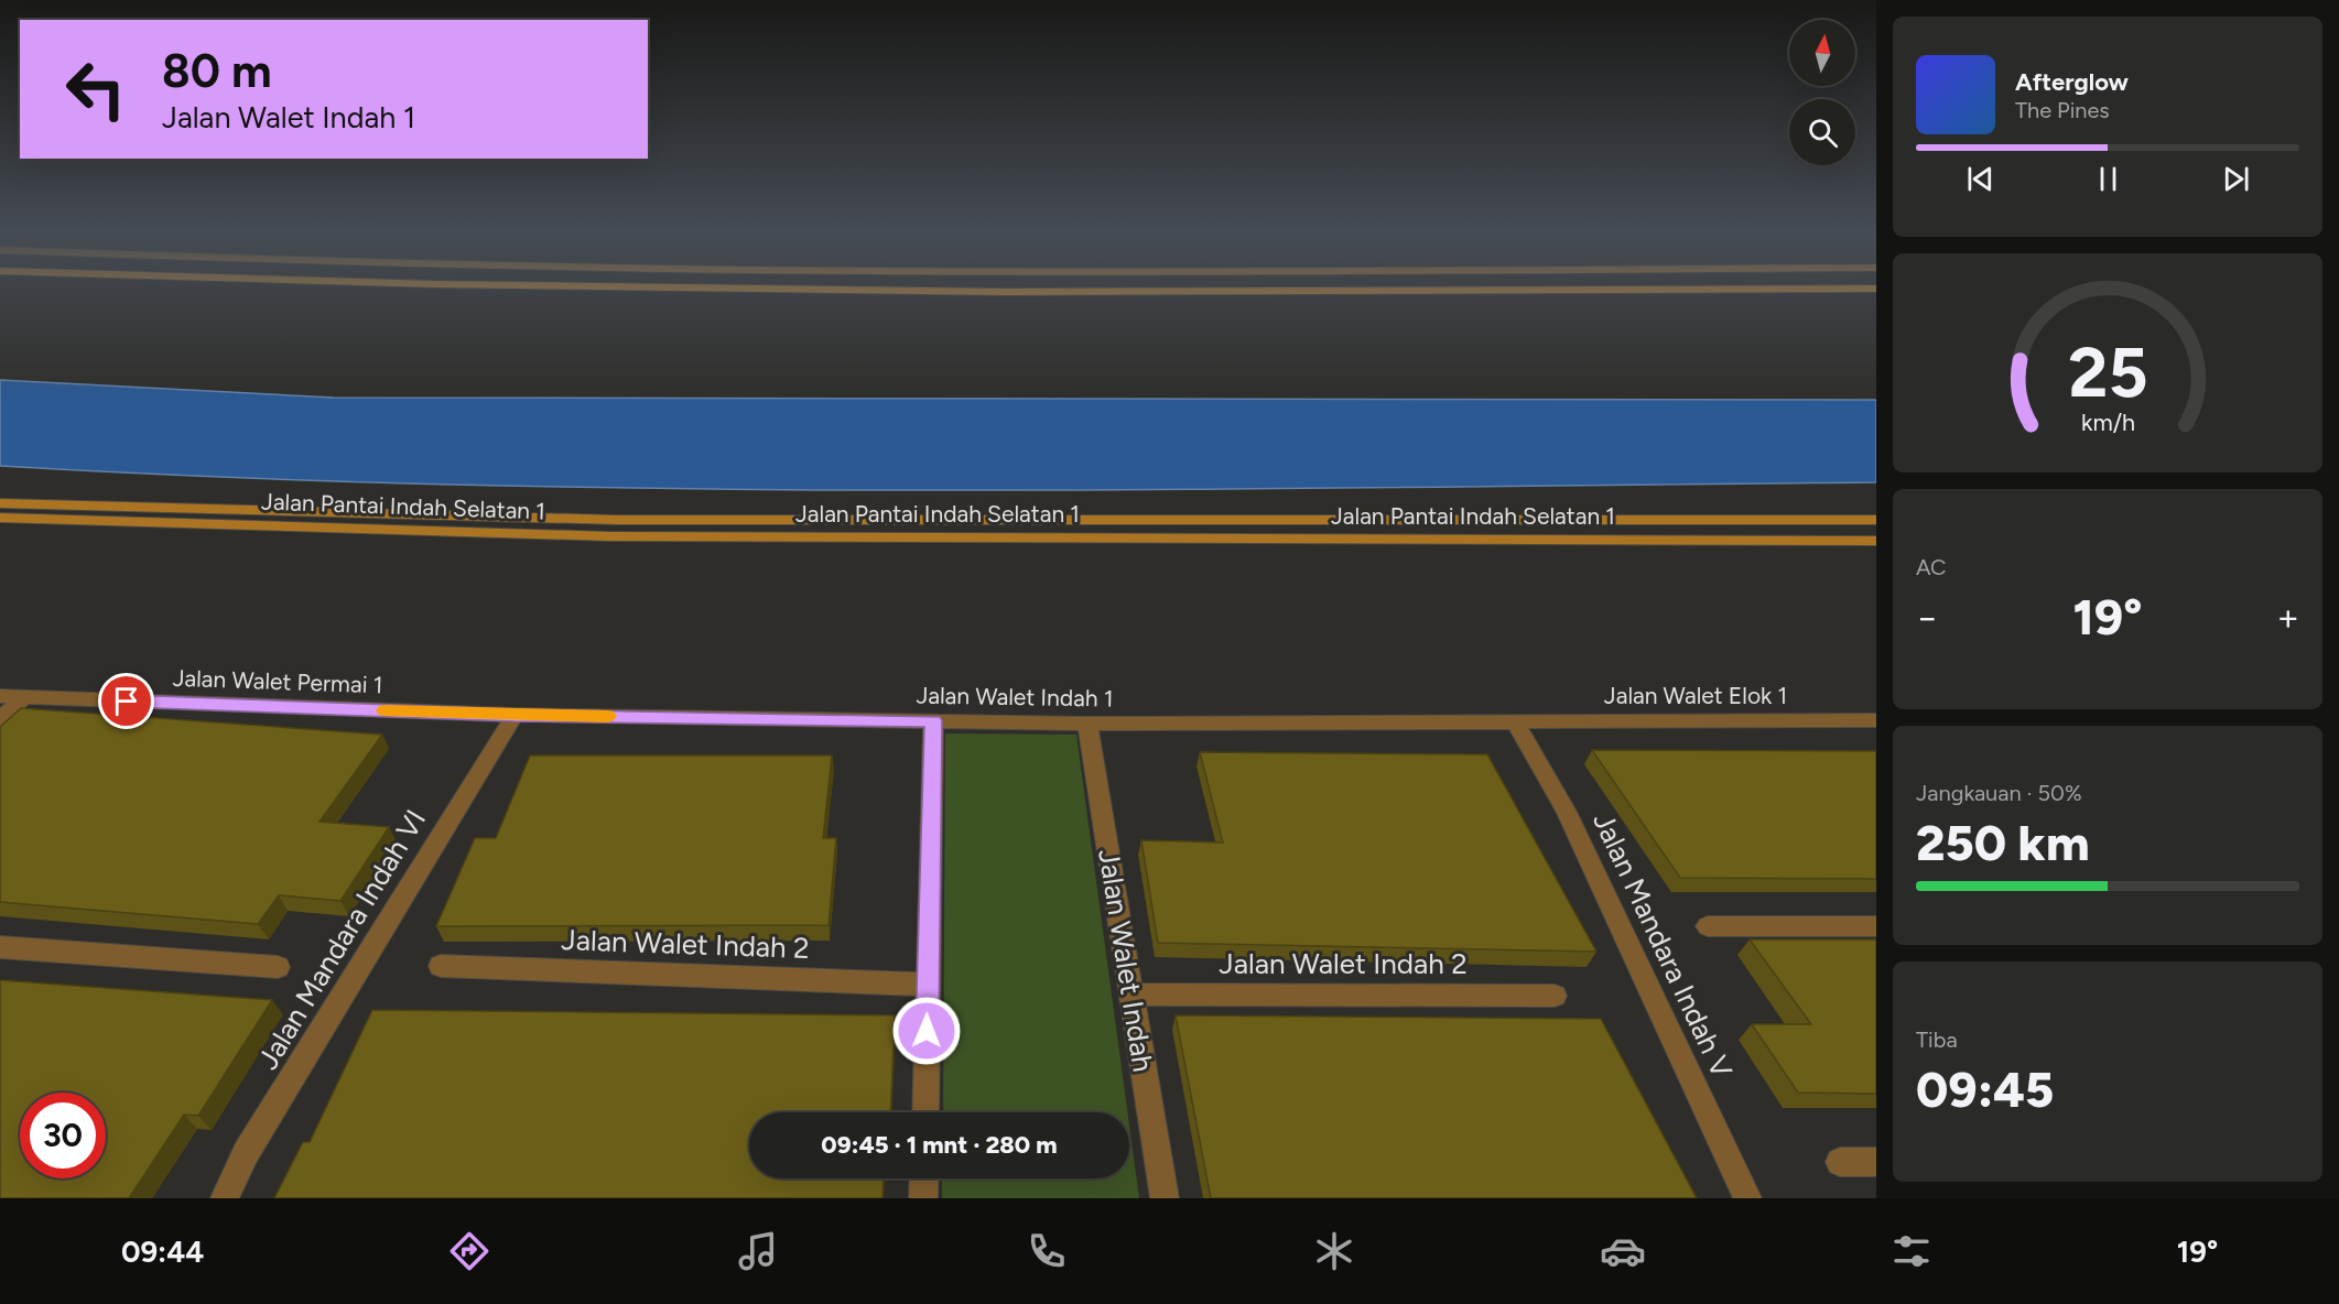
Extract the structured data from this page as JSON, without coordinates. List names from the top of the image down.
{
  "streets": {
    "street": [
      "Jalan Pantai Indah Selatan 1",
      "Jalan Walet Permai 1",
      "Jalan Walet Elok 1",
      "Jalan Walet Indah 1",
      "Jalan Mandara Indah VI",
      "Jalan Walet Indah 2",
      "Jalan Mandara Indah V",
      "Jalan Walet Indah"
    ]
  },
  "crossings": [
    ["Jalan Walet Permai 1", "Jalan Walet Indah 1"],
    ["Jalan Walet Permai 1", "Jalan Mandara Indah VI"],
    ["Jalan Walet Elok 1", "Jalan Walet Indah 1"],
    ["Jalan Walet Elok 1", "Jalan Mandara Indah V"],
    ["Jalan Walet Indah 1", "Jalan Mandara Indah VI"],
    ["Jalan Walet Indah 1", "Jalan Mandara Indah V"],
    ["Jalan Walet Indah 1", "Jalan Walet Indah"],
    ["Jalan Walet Indah 2", "Jalan Walet Indah"]
  ],
  "north": "top",
  "page": {
    "turn": ["80 m", "Jalan Walet Indah 1"],
    "song": ["Afterglow", "The Pines"],
    "tile": [
      "AC",
      ["Jangkauan · 50%", "250 km"],
      ["Tiba", "09:45"]
    ],
    "heat": ["−", "19°", "+"],
    "limit": "30",
    "trip": "09:45 · 1 mnt · 280 m",
    "tabs": ["09:44", "19°"],
    "gauge": ["25", "km/h"]
  }
}
